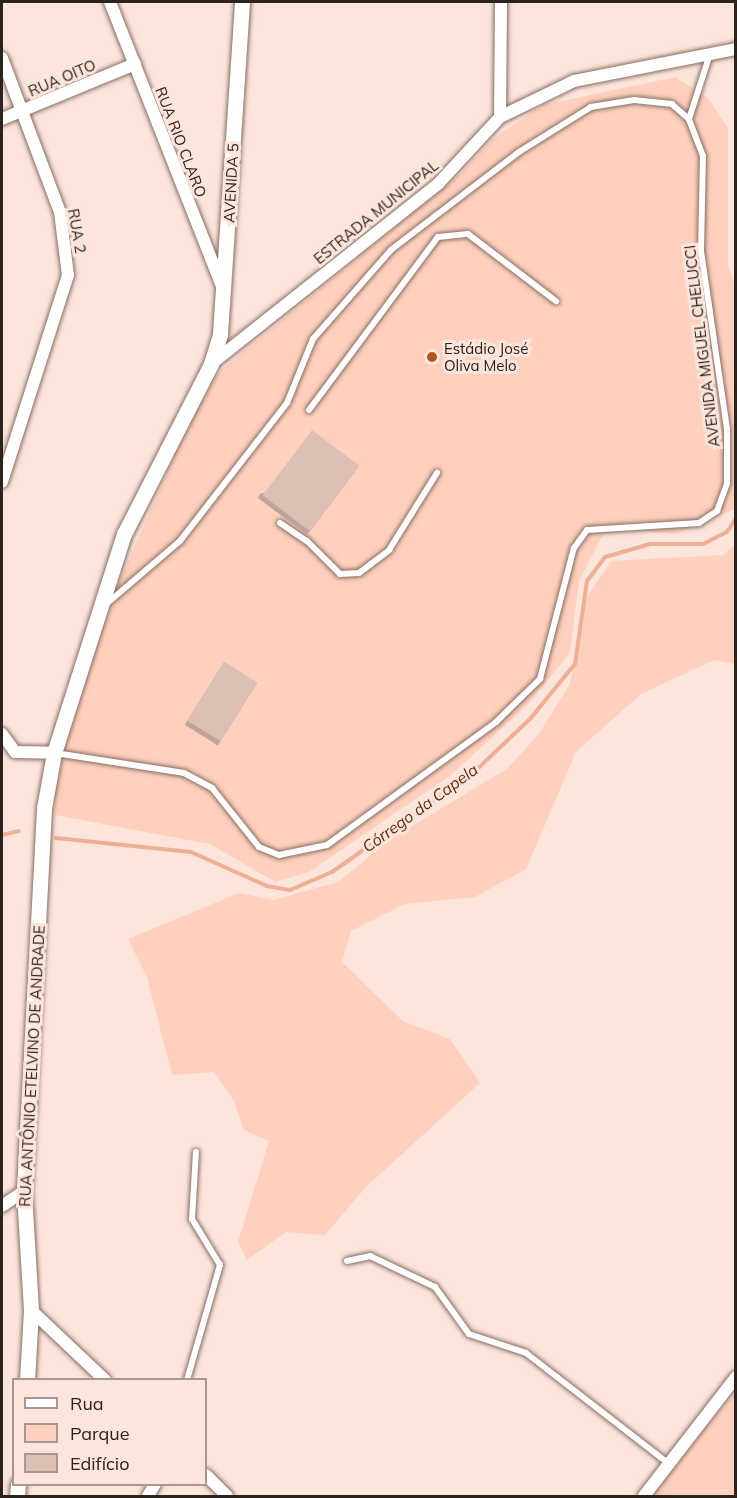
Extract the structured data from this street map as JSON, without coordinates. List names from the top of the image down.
{
  "streets": {
    "street": [
      "RUA OITO",
      "RUA RIO CLARO",
      "AVENIDA 5",
      "ESTRADA MUNICIPAL",
      "RUA 2",
      "RUA ANTÔNIO ETELVINO DE ANDRADE"
    ],
    "lane": ["AVENIDA MIGUEL CHELUCCI"]
  },
  "crossings": [
    ["RUA OITO", "RUA RIO CLARO"],
    ["RUA OITO", "RUA 2"],
    ["RUA RIO CLARO", "AVENIDA 5"],
    ["AVENIDA 5", "ESTRADA MUNICIPAL"],
    ["AVENIDA 5", "RUA ANTÔNIO ETELVINO DE ANDRADE"],
    ["AVENIDA MIGUEL CHELUCCI", "RUA ANTÔNIO ETELVINO DE ANDRADE"]
  ],
  "water": ["Córrego da Capela"],
  "places": ["Estádio José Oliva Melo"],
  "legend": ["Rua", "Parque", "Edifício"]
}
